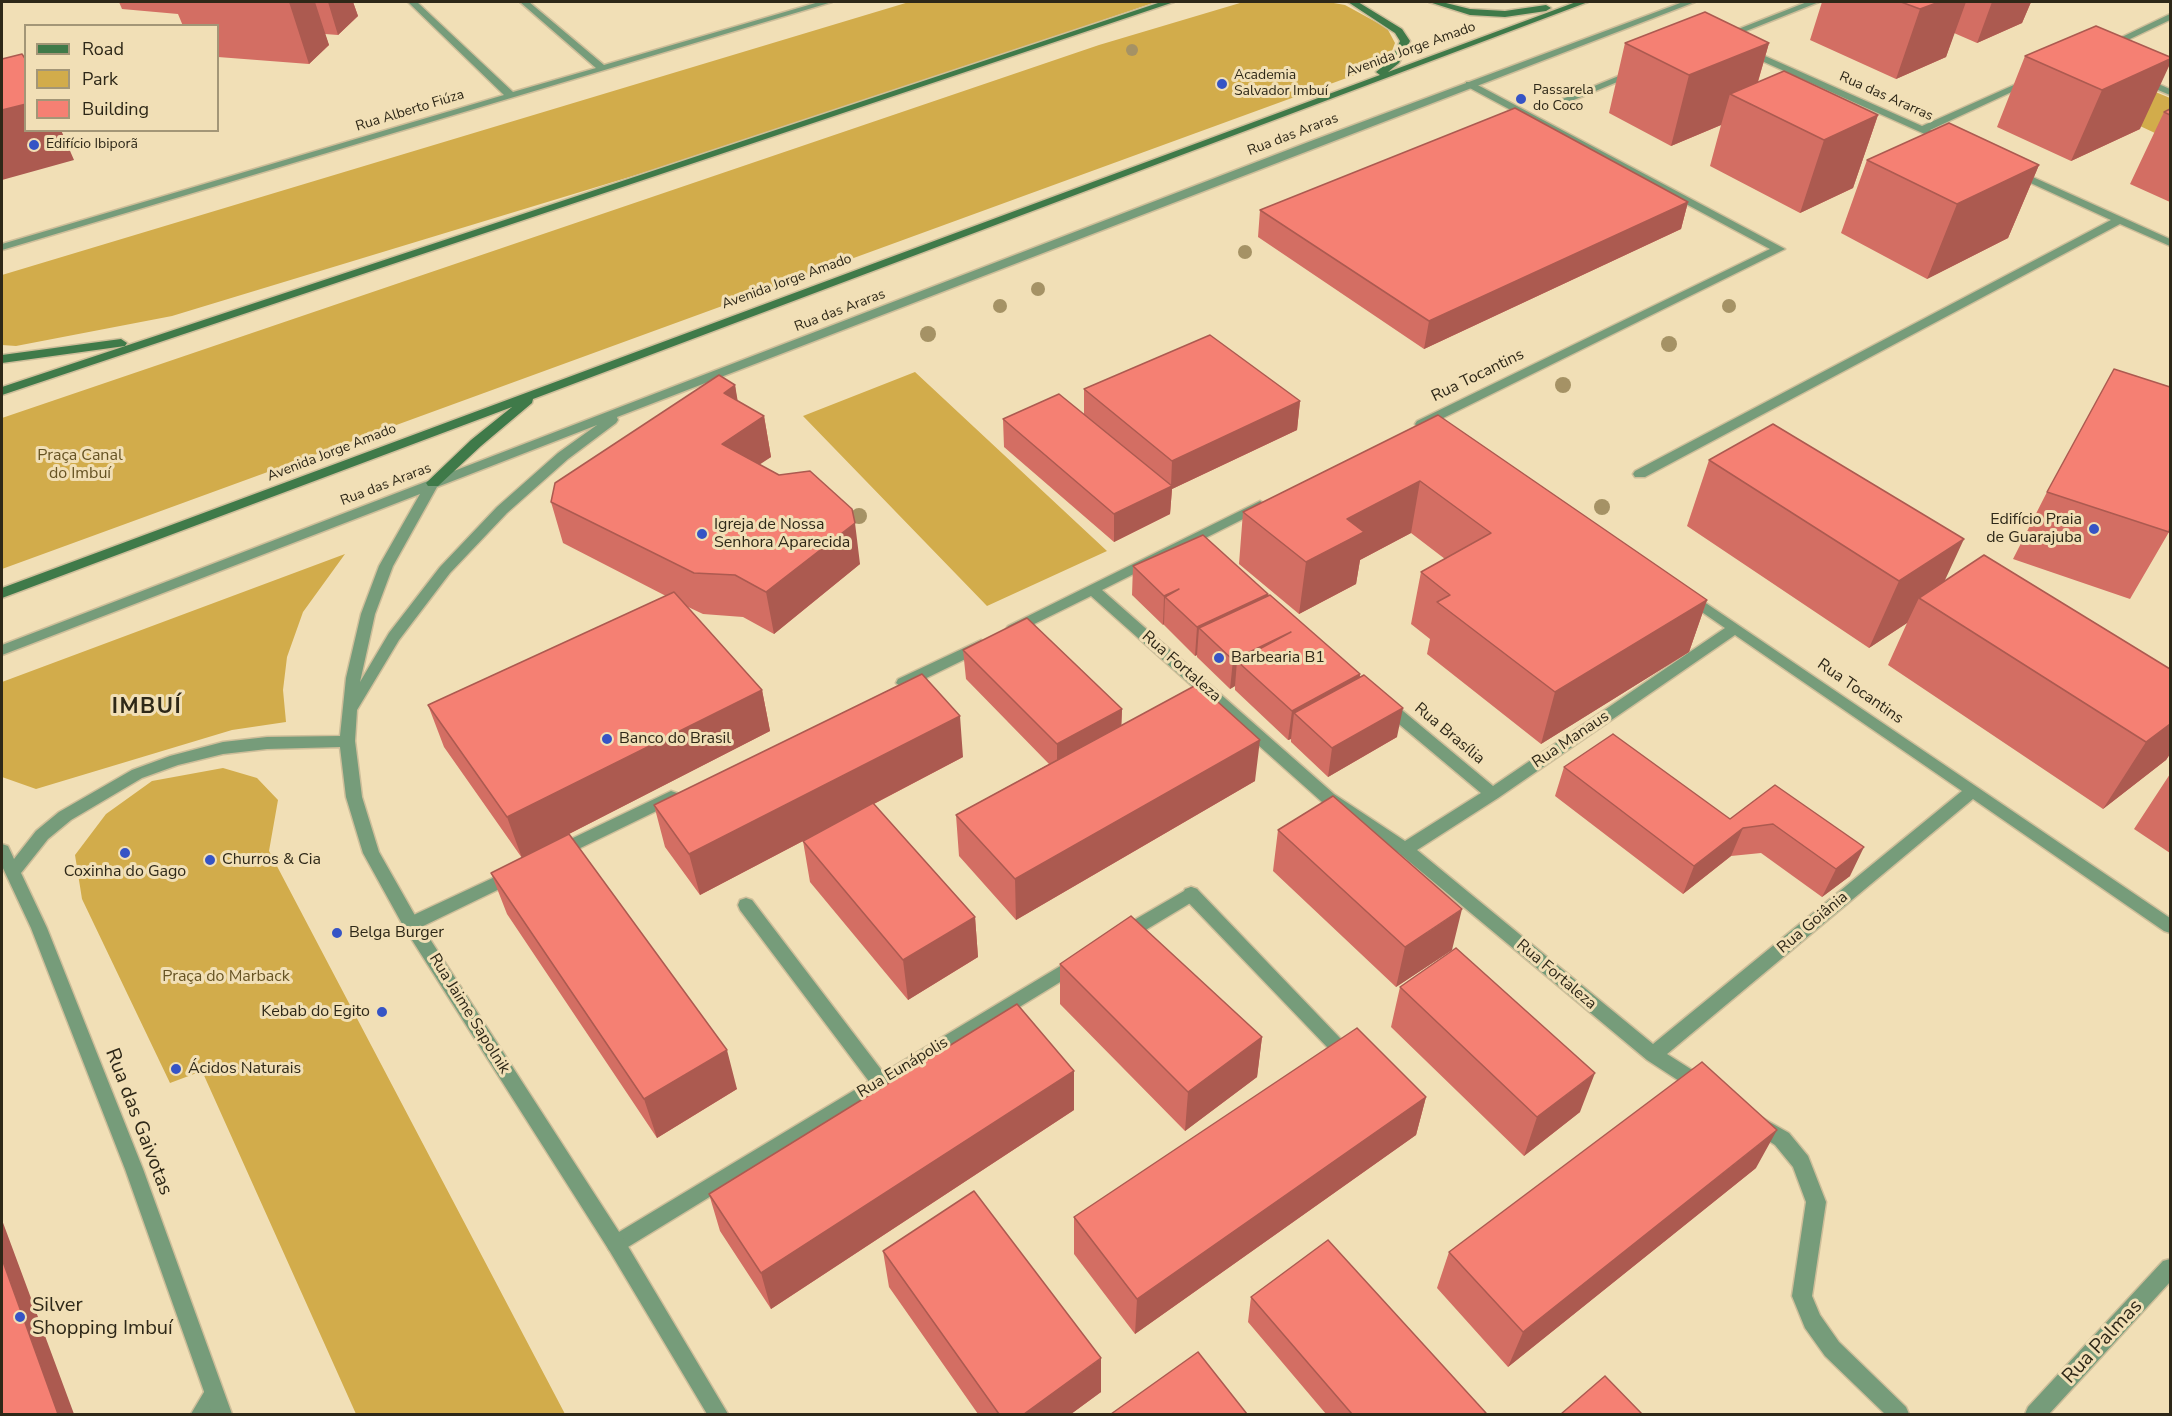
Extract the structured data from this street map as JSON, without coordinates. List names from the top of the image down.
{
  "streets": {
    "main road": ["Avenida Jorge Amado"],
    "street": [
      "Rua das Ararras",
      "Rua Alberto Fiúza",
      "Rua das Araras",
      "Rua Tocantins",
      "Rua Fortaleza",
      "Rua Brasília",
      "Rua Manaus",
      "Rua Goiânia",
      "Rua Jaime Sapolnik",
      "Rua Eunápolis",
      "Rua das Gaivotas",
      "Rua Palmas"
    ]
  },
  "crossings": [
    ["Rua das Araras", "Rua Tocantins"],
    ["Rua das Araras", "Rua Jaime Sapolnik"],
    ["Rua Tocantins", "Rua Manaus"],
    ["Rua Tocantins", "Rua Goiânia"],
    ["Rua Fortaleza", "Rua Manaus"],
    ["Rua Fortaleza", "Rua Goiânia"],
    ["Rua Brasília", "Rua Manaus"],
    ["Rua Jaime Sapolnik", "Rua Eunápolis"]
  ],
  "districts": ["IMBUÍ"],
  "parks": ["Praça Canal do Imbuí", "Praça do Marback"],
  "places": [
    "Academia Salvador Imbuí",
    "Passarela do Coco",
    "Edifício Ibiporã",
    "Edifício Praia de Guarajuba",
    "Igreja de Nossa Senhora Aparecida",
    "Barbearia B1",
    "Banco do Brasil",
    "Coxinha do Gago",
    "Churros & Cia",
    "Belga Burger",
    "Kebab do Egito",
    "Ácidos Naturais",
    "Silver Shopping Imbuí"
  ],
  "legend": ["Road", "Park", "Building"]
}
